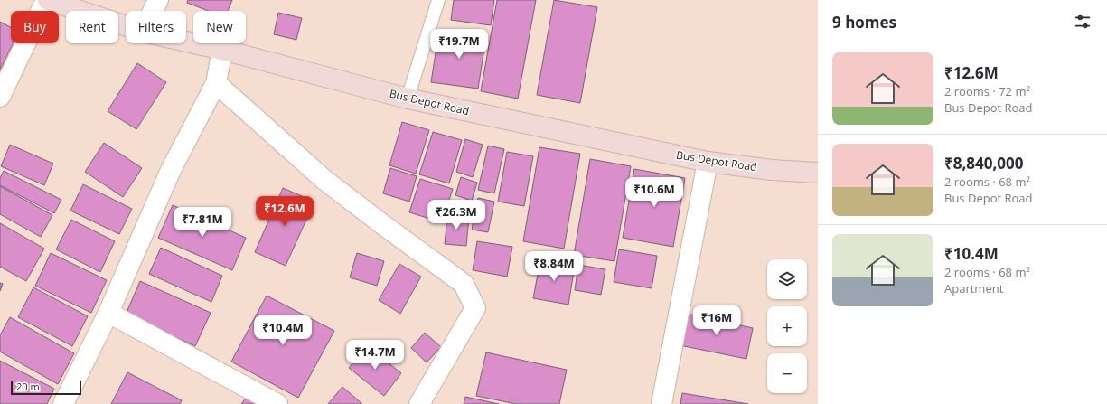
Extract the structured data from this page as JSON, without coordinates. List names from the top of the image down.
{
  "streets": {
    "street": ["Bus Depot Road"]
  },
  "scale_bar": "20 m",
  "page": {
    "heading": "9 homes",
    "chip": [
      "Buy",
      "Rent",
      "Filters",
      "New"
    ],
    "price": [
      "₹19.7M",
      "₹10.6M",
      "₹12.6M",
      "₹26.3M",
      "₹7.81M",
      "₹8.84M",
      "₹16M",
      "₹10.4M",
      "₹14.7M"
    ],
    "list": [
      {
        "name": "₹12.6M",
        "note": "2 rooms · 72 m² · Bus Depot Road"
      },
      {
        "name": "₹8,840,000",
        "note": "2 rooms · 68 m² · Bus Depot Road"
      },
      {
        "name": "₹10.4M",
        "note": "2 rooms · 68 m² · Apartment"
      }
    ],
    "map_buttons": ["+", "−"],
    "scale": "20 m"
  }
}
